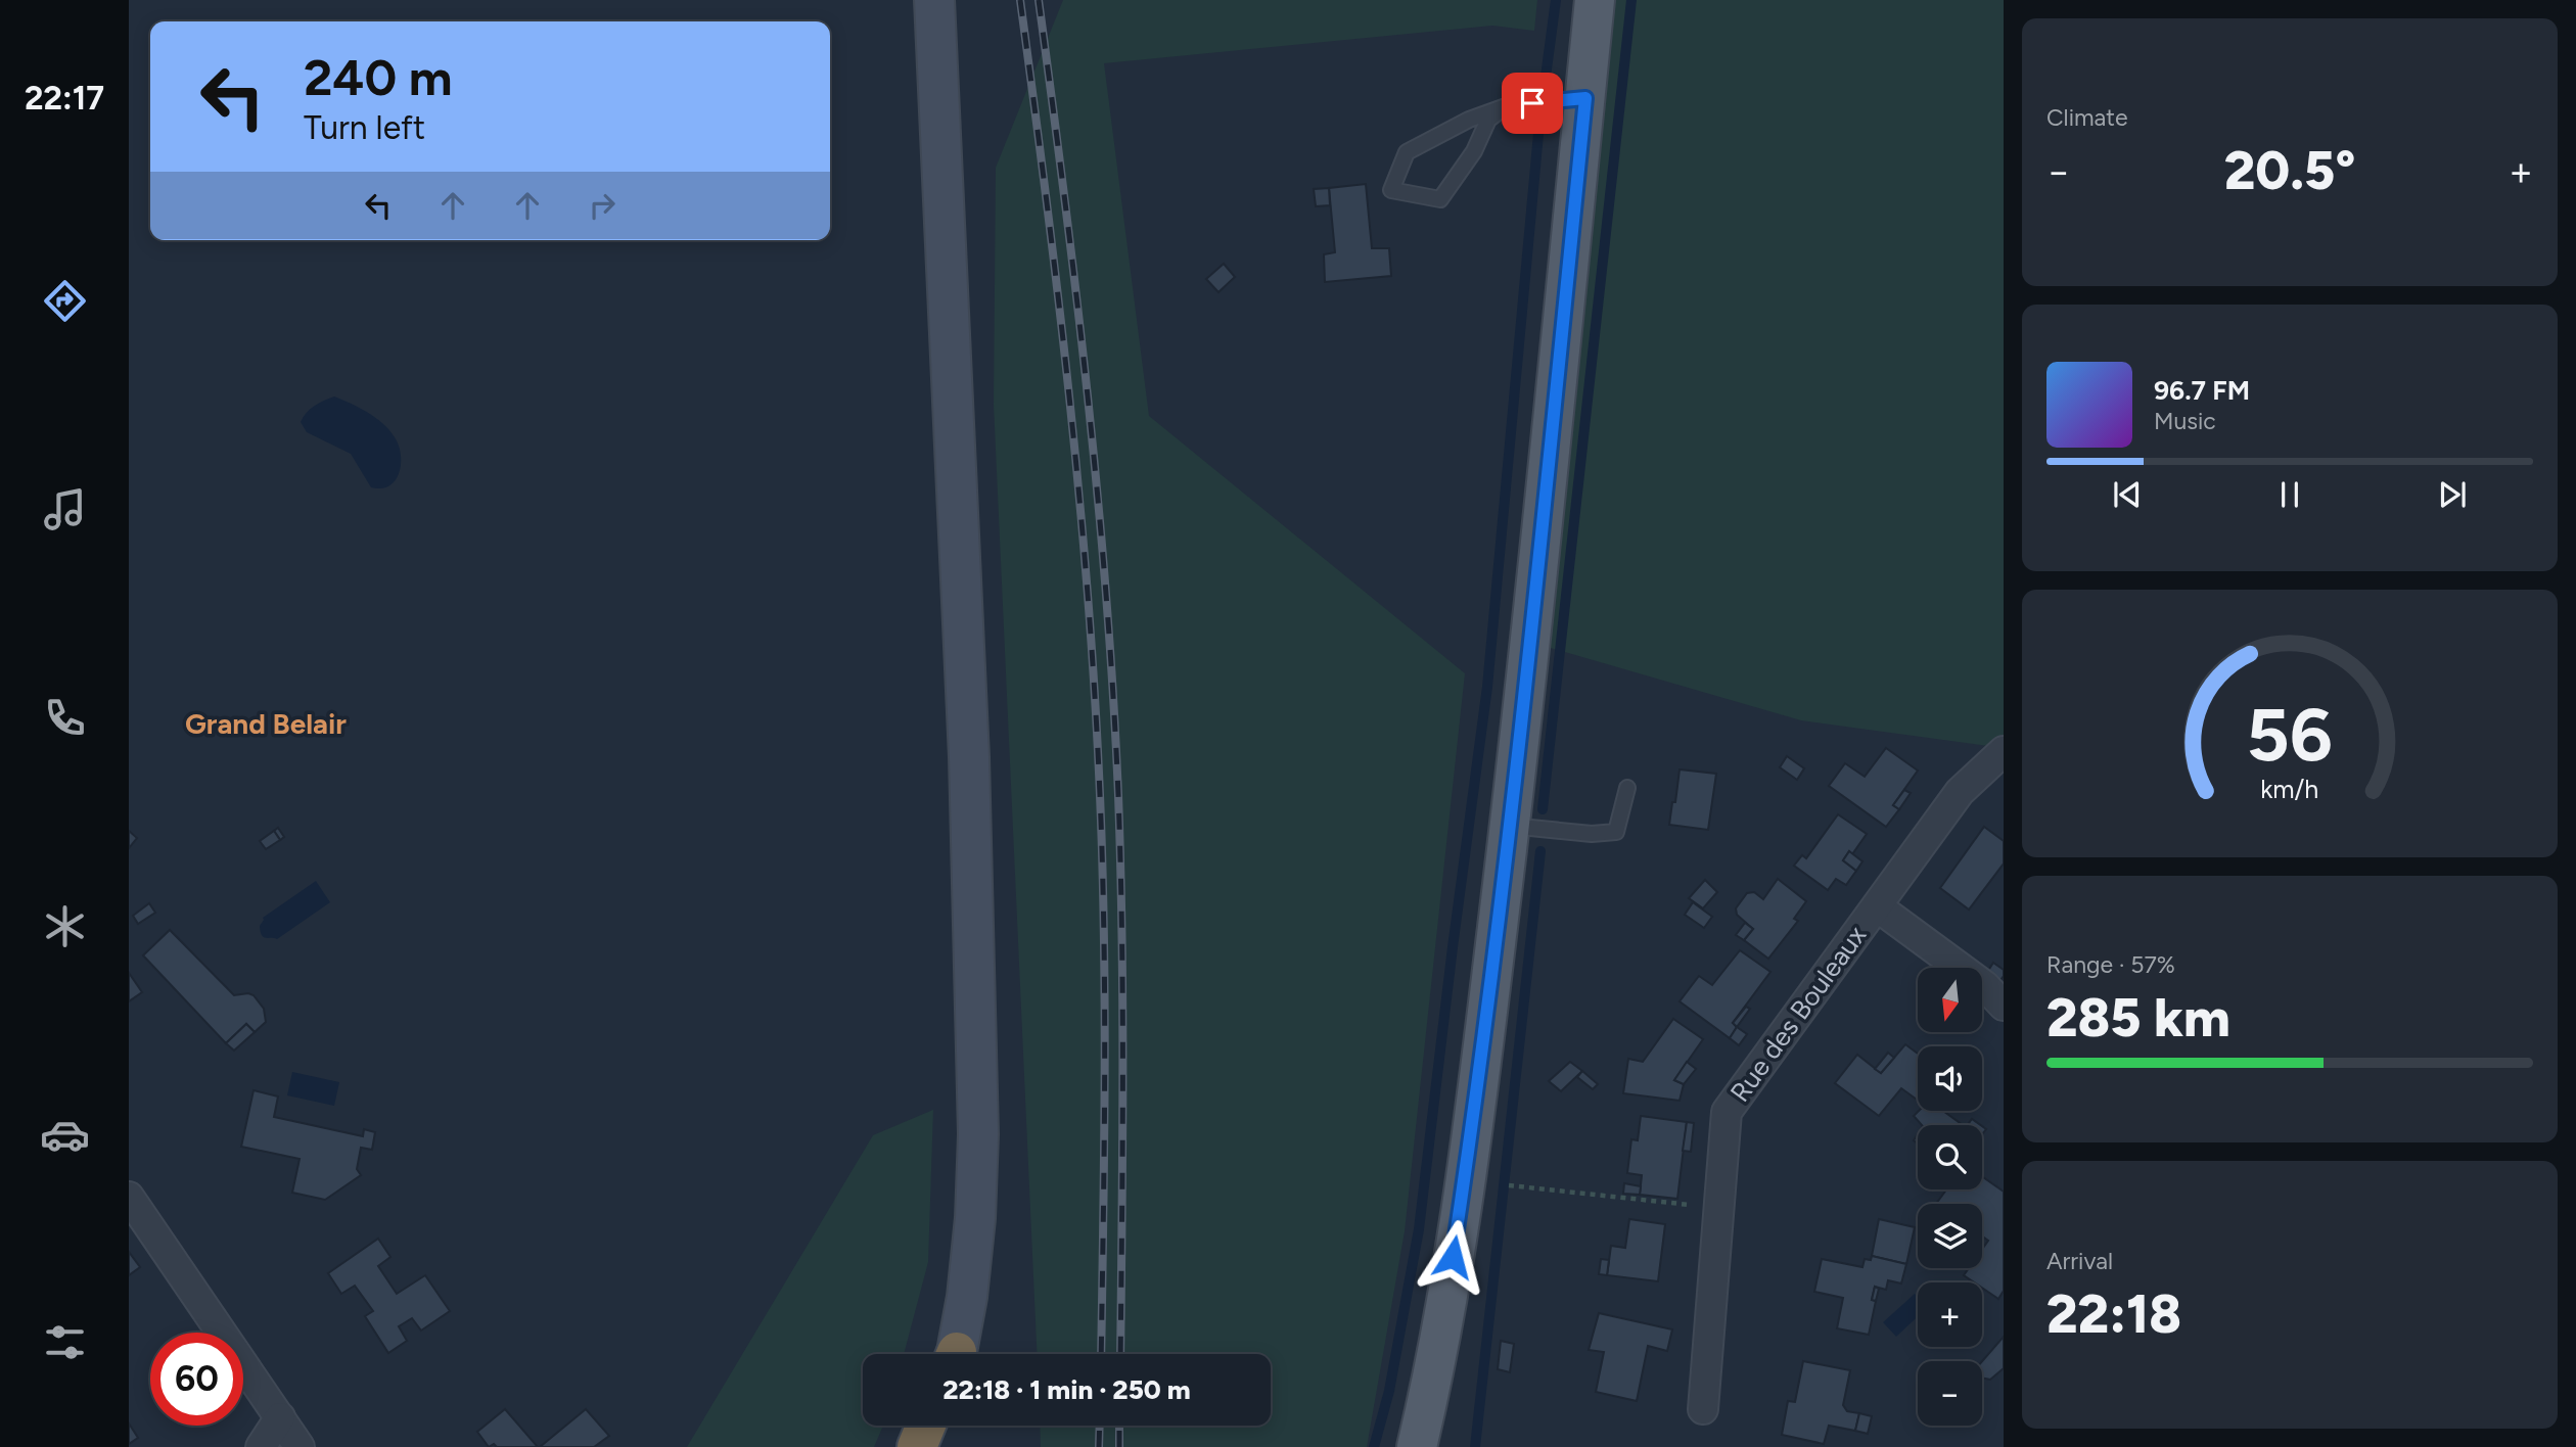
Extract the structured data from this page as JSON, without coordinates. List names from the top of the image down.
{
  "streets": {
    "street": ["Rue des Bouleaux"]
  },
  "districts": ["Grand Belair"],
  "north": "bottom",
  "page": {
    "tabs": "22:17",
    "tile": [
      "Climate",
      ["Range · 57%", "285 km"],
      ["Arrival", "22:18"]
    ],
    "turn": ["240 m", "Turn left"],
    "heat": ["−", "20.5°", "+"],
    "song": ["96.7 FM", "Music"],
    "map_buttons": ["+", "−"],
    "limit": "60",
    "trip": "22:18 · 1 min · 250 m",
    "gauge": ["56", "km/h"]
  }
}
